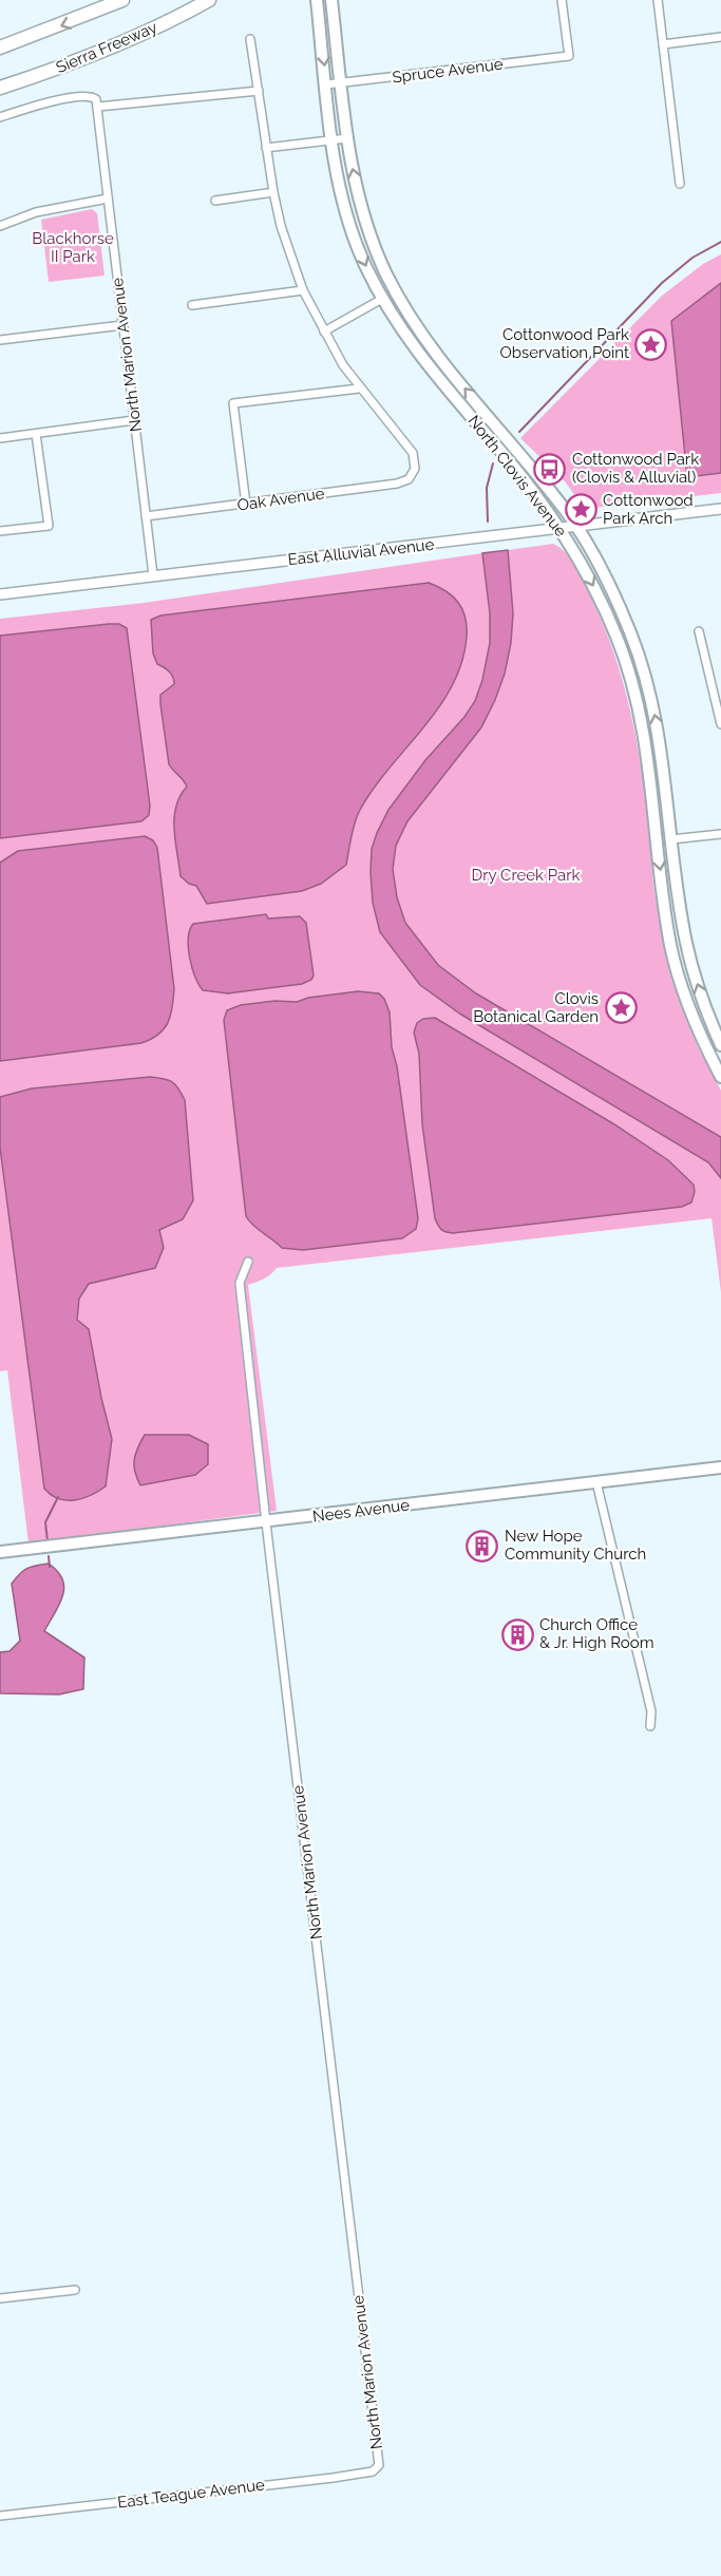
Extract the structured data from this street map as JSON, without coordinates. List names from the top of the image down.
{
  "streets": {
    "highway": ["Sierra Freeway"],
    "main road": ["North Clovis Avenue", "Nees Avenue"],
    "street": [
      "Spruce Avenue",
      "North Marion Avenue",
      "Oak Avenue",
      "East Alluvial Avenue",
      "East Teague Avenue"
    ]
  },
  "crossings": [
    ["Spruce Avenue", "North Clovis Avenue"],
    ["North Marion Avenue", "Oak Avenue"],
    ["North Marion Avenue", "East Alluvial Avenue"],
    ["North Marion Avenue", "Nees Avenue"],
    ["North Marion Avenue", "East Teague Avenue"],
    ["North Clovis Avenue", "East Alluvial Avenue"]
  ],
  "parks": ["Blackhorse II Park", "Dry Creek Park"],
  "places": {
    "place": ["Cottonwood Park Observation Point", "Cottonwood Park Arch", "Clovis Botanical Garden"],
    "bus stop": ["Cottonwood Park (Clovis & Alluvial)"],
    "building": ["New Hope Community Church", "Church Office & Jr. High Room"]
  }
}
